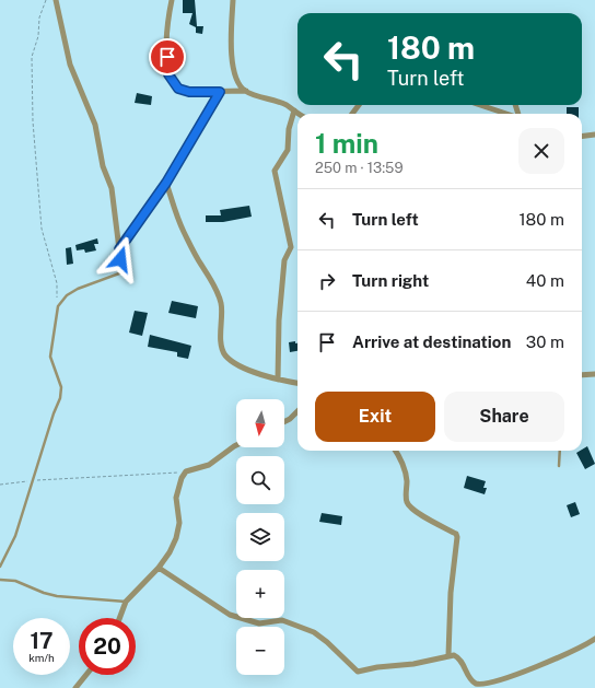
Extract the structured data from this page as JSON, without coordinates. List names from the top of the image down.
{
  "north": "bottom",
  "page": {
    "turn": ["180 m", "Turn left"],
    "heading": ["1 min", "250 m · 13:59"],
    "list": [
      {
        "name": "Turn left",
        "value": "180 m"
      },
      {
        "name": "Turn right",
        "value": "40 m"
      },
      {
        "name": "Arrive at destination",
        "value": "30 m"
      }
    ],
    "buttons": ["Exit", "Share"],
    "map_buttons": ["+", "−"],
    "speed": "17 km/h",
    "limit": "20"
  }
}
